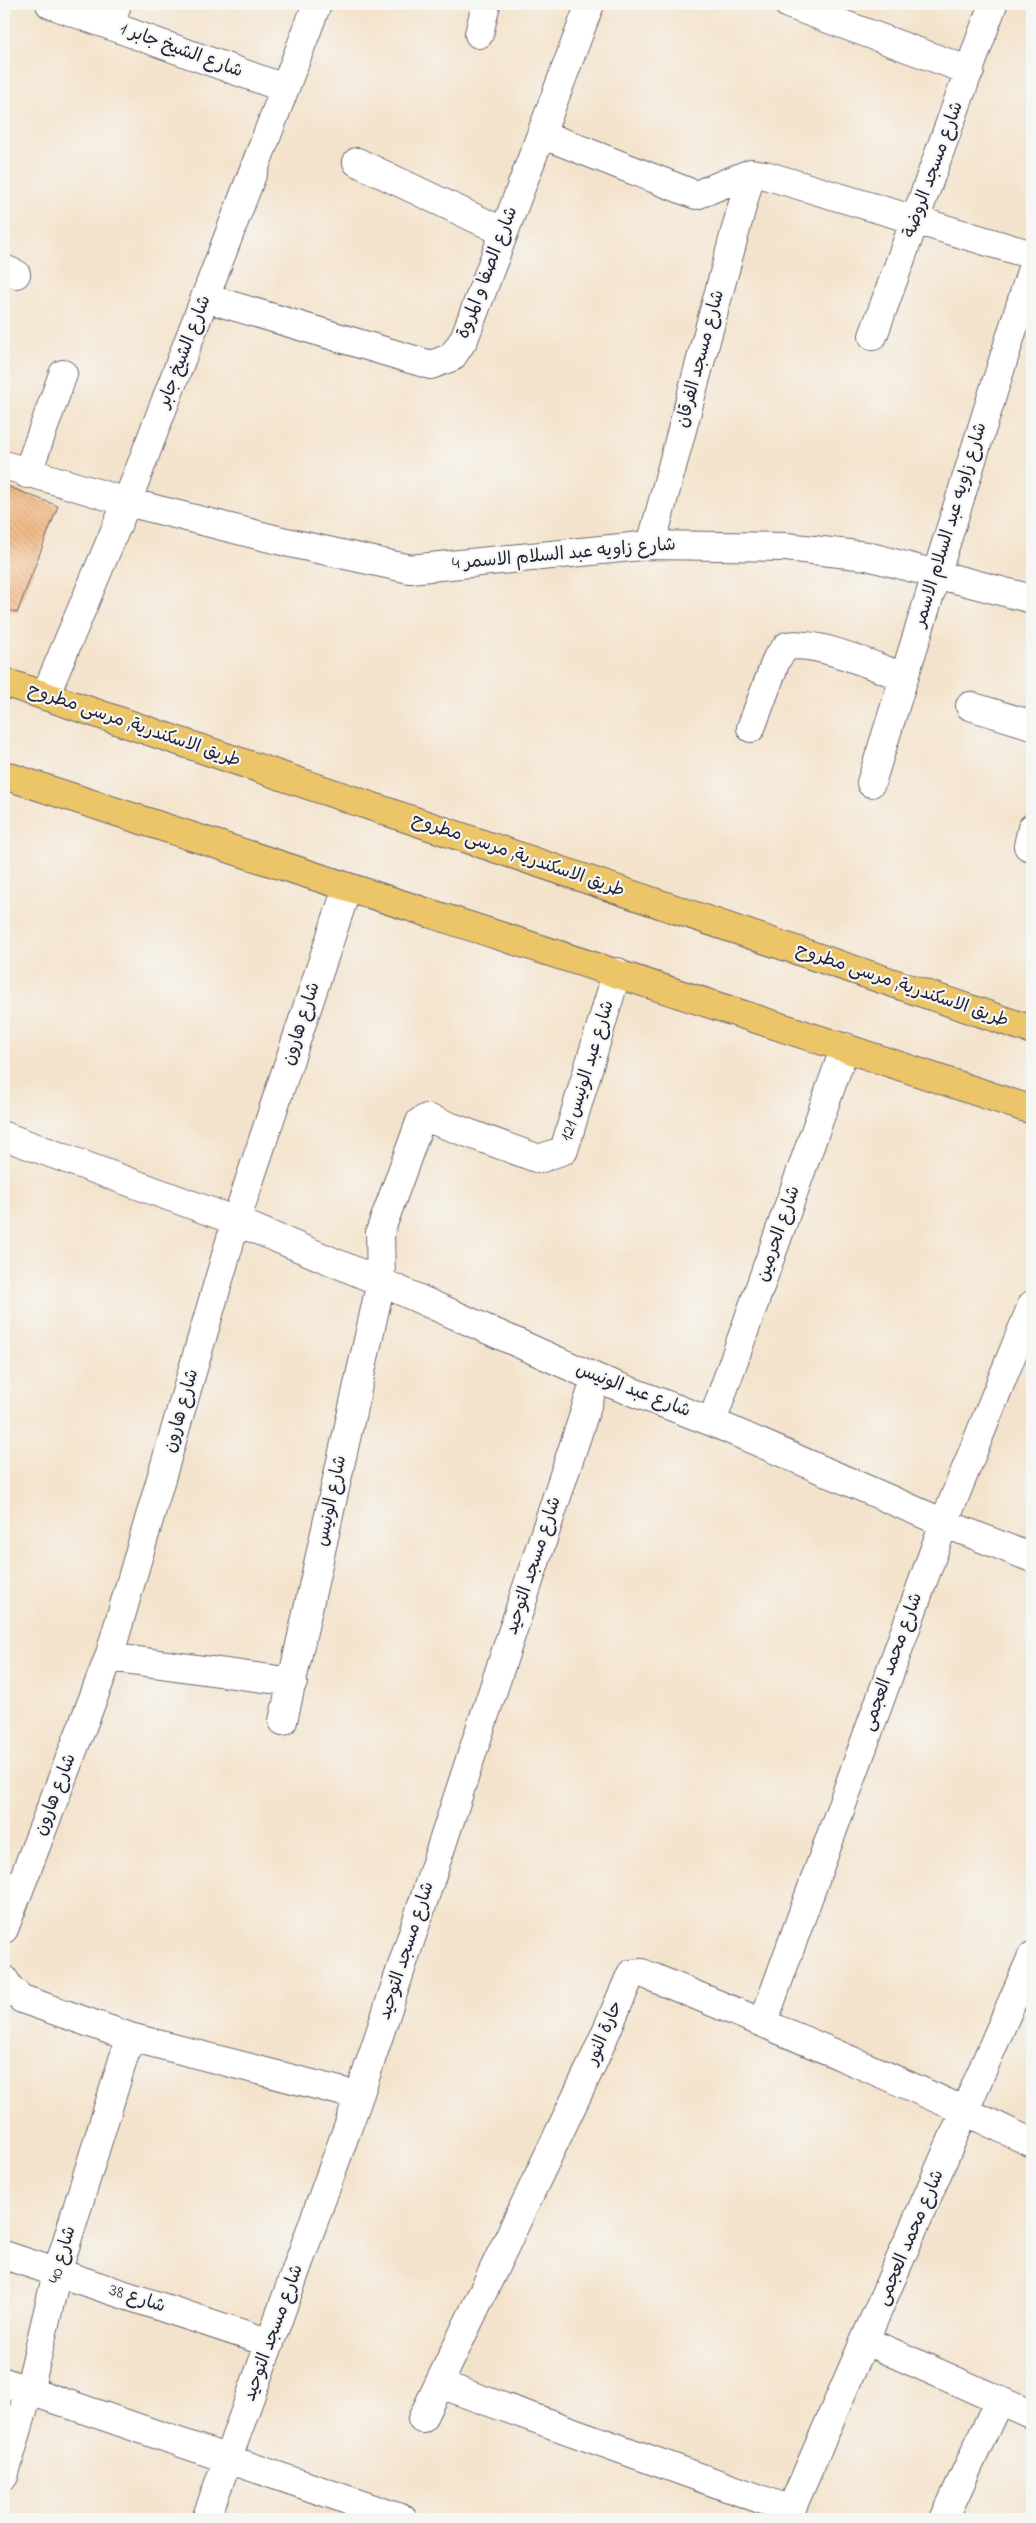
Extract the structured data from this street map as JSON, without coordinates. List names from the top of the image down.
{
  "streets": {
    "main road": ["طريق الاسكندرية, مرسى مطروح"],
    "street": [
      "شارع الشيخ جابر 1",
      "شارع مسجد الروضة",
      "شارع الصفا و المروة",
      "شارع الشيخ جابر",
      "شارع مسجد الفرقان",
      "شارع زاويه عبد السلام الاسمر",
      "شارع زاويه عبد السلام الاسمر 4",
      "شارع هارون",
      "شارع عبد الونيس 121",
      "شارع الحرمين",
      "شارع عبد الونيس",
      "شارع الونيس",
      "شارع مسجد التوحيد",
      "شارع محمد العجمى",
      "حارة النور",
      "شارع 40",
      "شارع 38"
    ]
  },
  "crossings": [
    ["شارع الشيخ جابر 1", "شارع الشيخ جابر"],
    ["شارع الصفا و المروة", "شارع الشيخ جابر"],
    ["شارع الشيخ جابر", "شارع زاويه عبد السلام الاسمر 4"],
    ["شارع الشيخ جابر", "طريق الاسكندرية, مرسى مطروح"],
    ["شارع مسجد الفرقان", "شارع زاويه عبد السلام الاسمر 4"],
    ["شارع زاويه عبد السلام الاسمر", "شارع زاويه عبد السلام الاسمر 4"],
    ["شارع هارون", "شارع عبد الونيس"],
    ["شارع عبد الونيس 121", "شارع عبد الونيس"],
    ["شارع عبد الونيس 121", "شارع الونيس"],
    ["شارع الحرمين", "شارع عبد الونيس"],
    ["شارع عبد الونيس", "شارع الونيس"],
    ["شارع عبد الونيس", "شارع مسجد التوحيد"],
    ["شارع عبد الونيس", "شارع محمد العجمى"],
    ["شارع مسجد التوحيد", "شارع 38"],
    ["شارع محمد العجمى", "حارة النور"],
    ["شارع 40", "شارع 38"]
  ]
}
